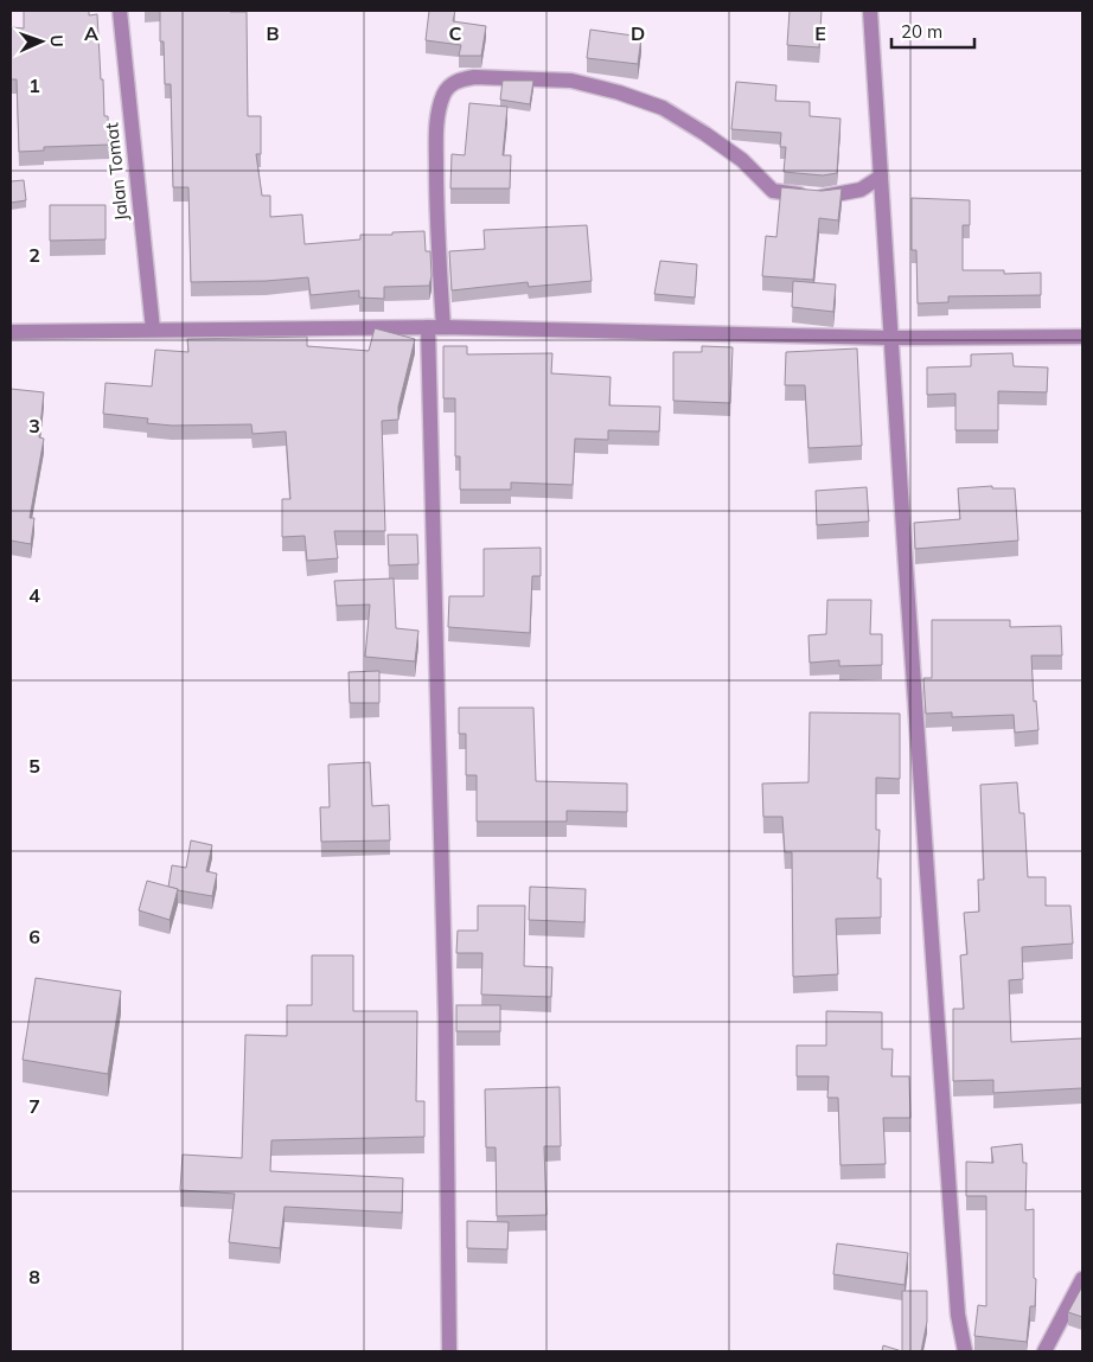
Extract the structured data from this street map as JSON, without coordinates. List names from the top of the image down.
{
  "streets": {
    "street": ["Jalan Tomat"]
  },
  "scale_bar": "20 m",
  "north": "right",
  "grid": {
    "columns": [
      "A",
      "B",
      "C",
      "D",
      "E"
    ],
    "rows": [
      "1",
      "2",
      "3",
      "4",
      "5",
      "6",
      "7",
      "8"
    ]
  }
}
